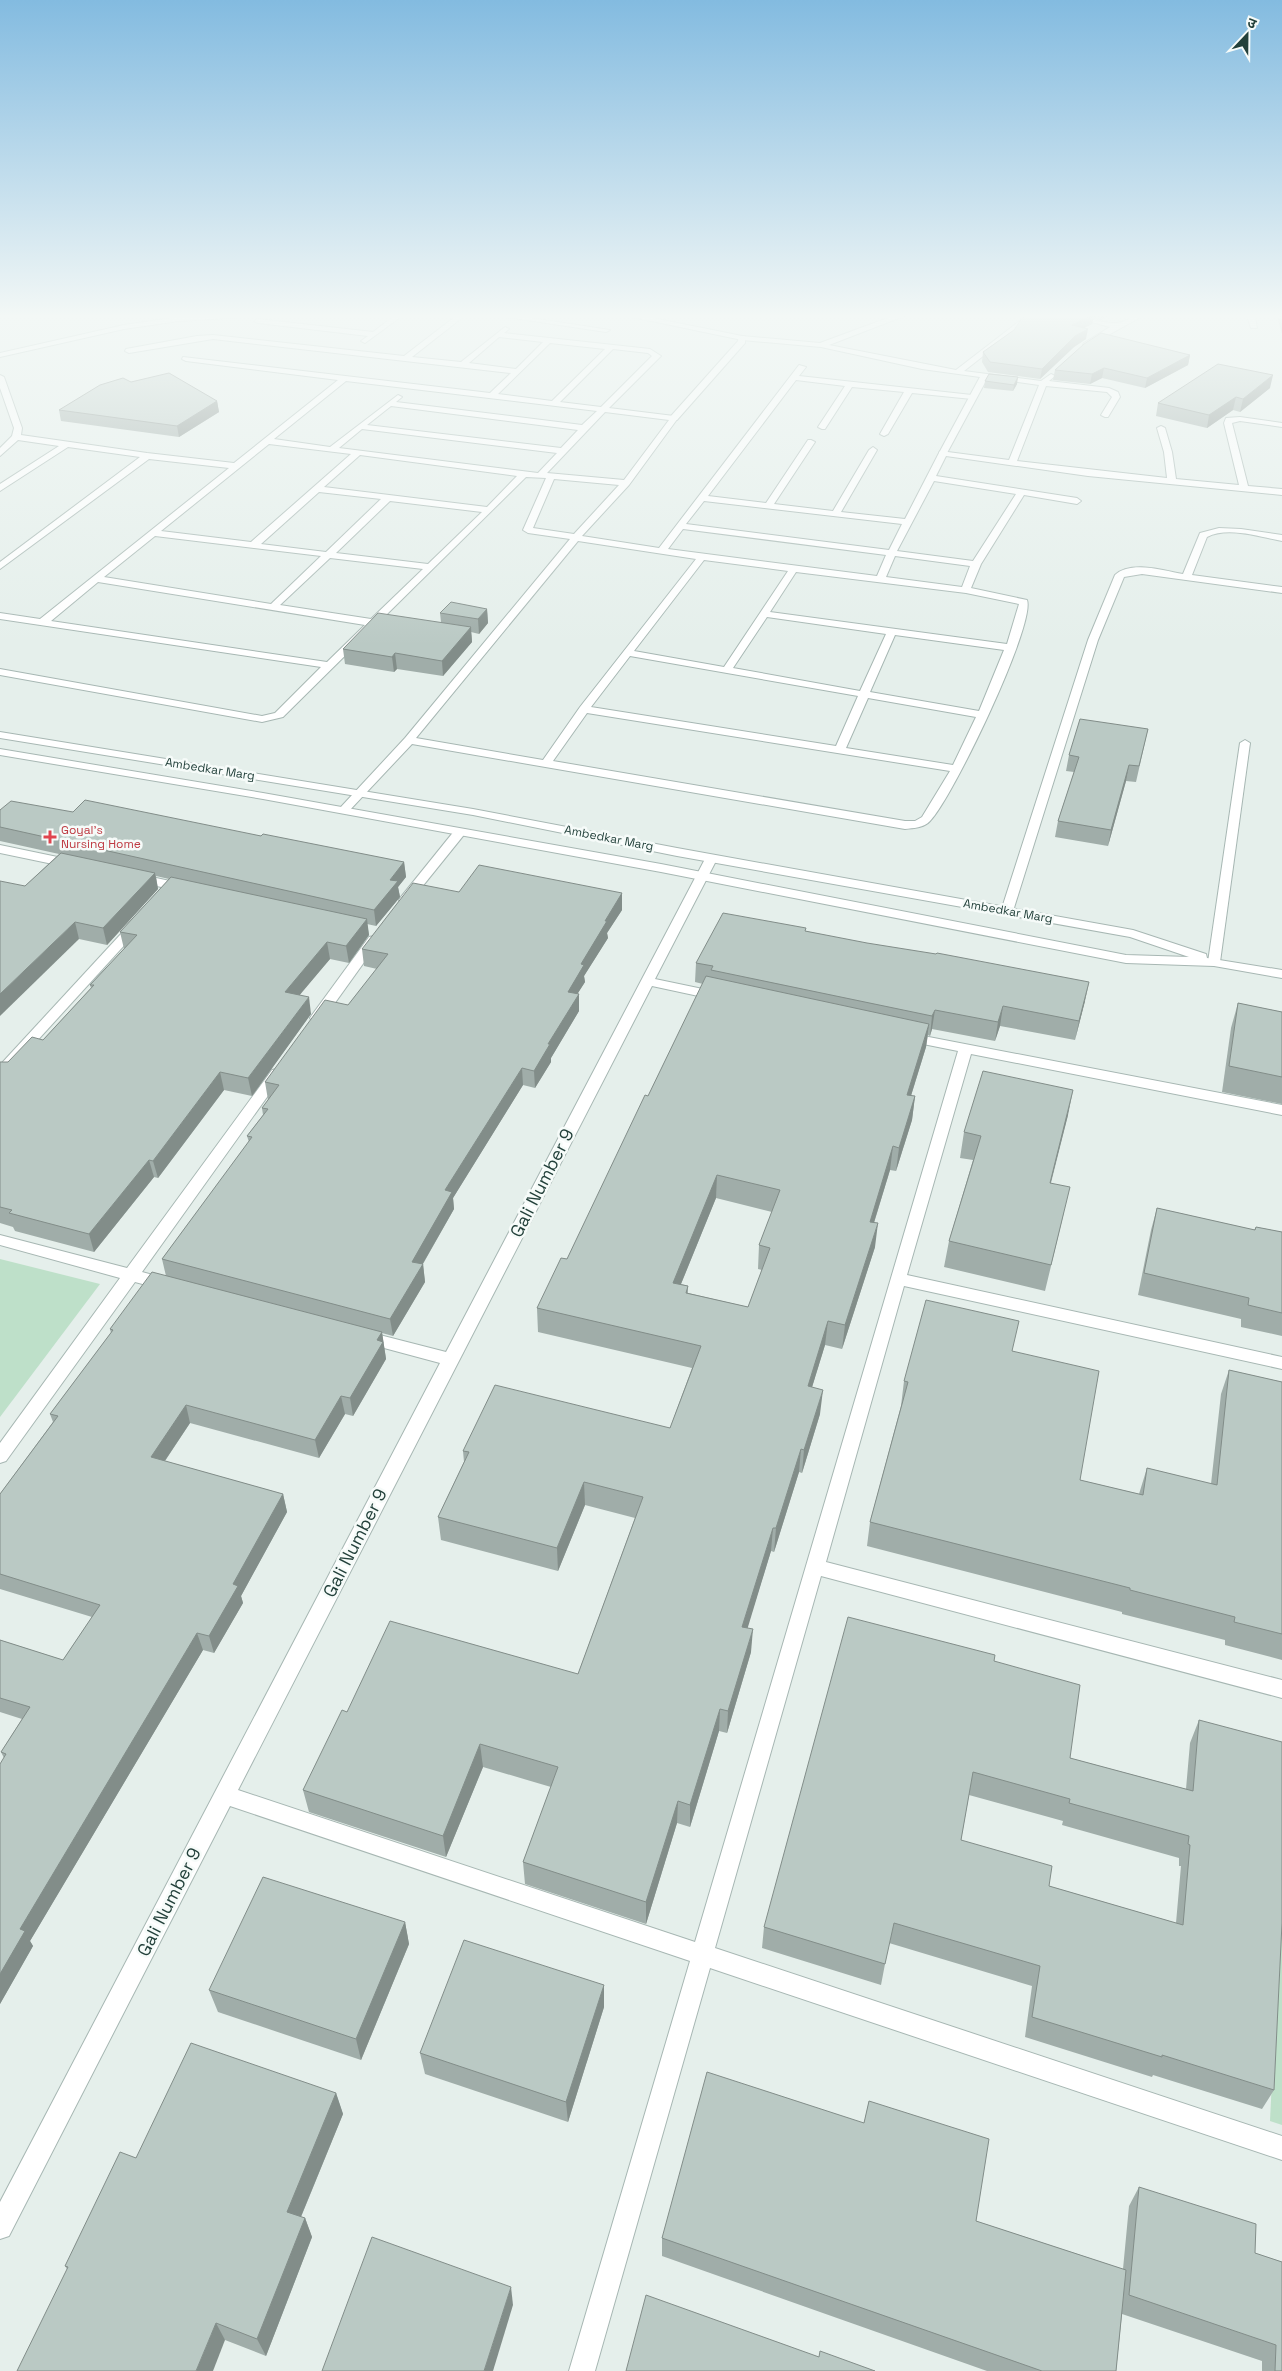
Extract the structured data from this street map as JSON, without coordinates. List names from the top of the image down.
{
  "streets": {
    "street": ["Ambedkar Marg", "Gali Number 9"]
  },
  "crossings": [
    ["Ambedkar Marg", "Gali Number 9"]
  ],
  "places": {
    "health": ["Goyal's Nursing Home"]
  },
  "north": "top"
}
